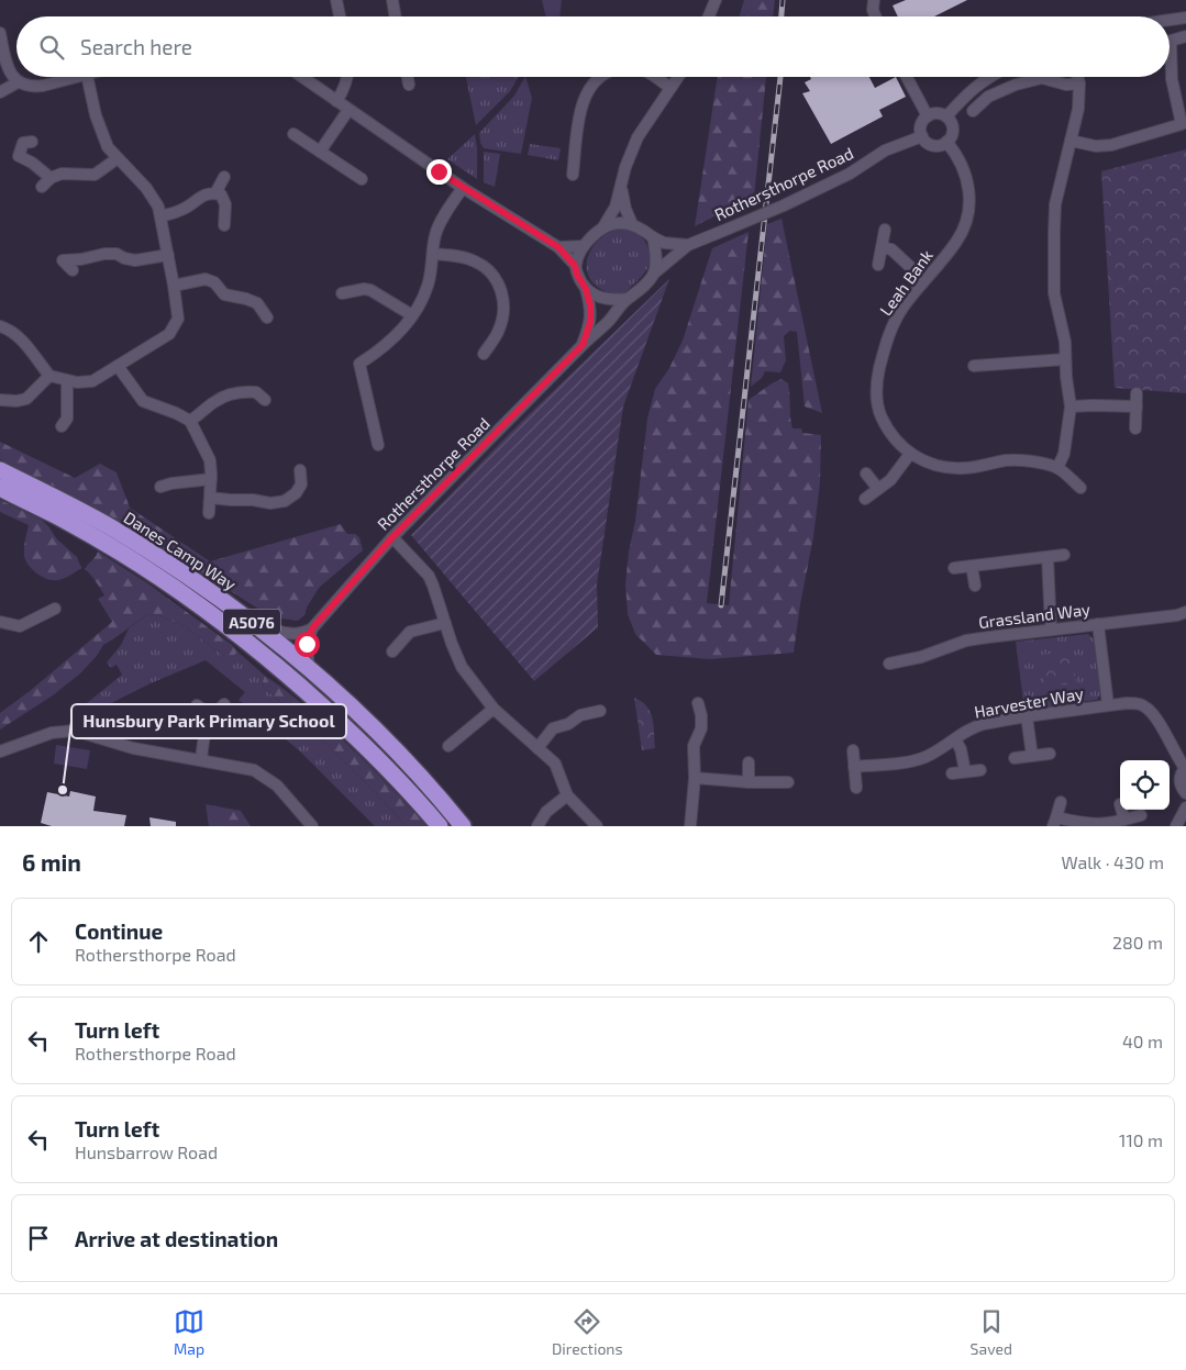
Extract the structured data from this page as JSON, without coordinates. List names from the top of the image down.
{
  "streets": {
    "highway": ["Danes Camp Way", "A5076"],
    "street": [
      "Rothersthorpe Road",
      "Leah Bank",
      "Grassland Way",
      "Harvester Way"
    ]
  },
  "crossings": [
    ["Rothersthorpe Road", "Leah Bank"]
  ],
  "places": ["Hunsbury Park Primary School"],
  "page": {
    "search": "Search here",
    "heading": ["6 min", "Walk · 430 m"],
    "list": [
      ["Continue", "Rothersthorpe Road", "280 m"],
      ["Turn left", "Rothersthorpe Road", "40 m"],
      ["Turn left", "Hunsbarrow Road", "110 m"],
      "Arrive at destination"
    ],
    "nav": ["Map", "Directions", "Saved"]
  }
}
